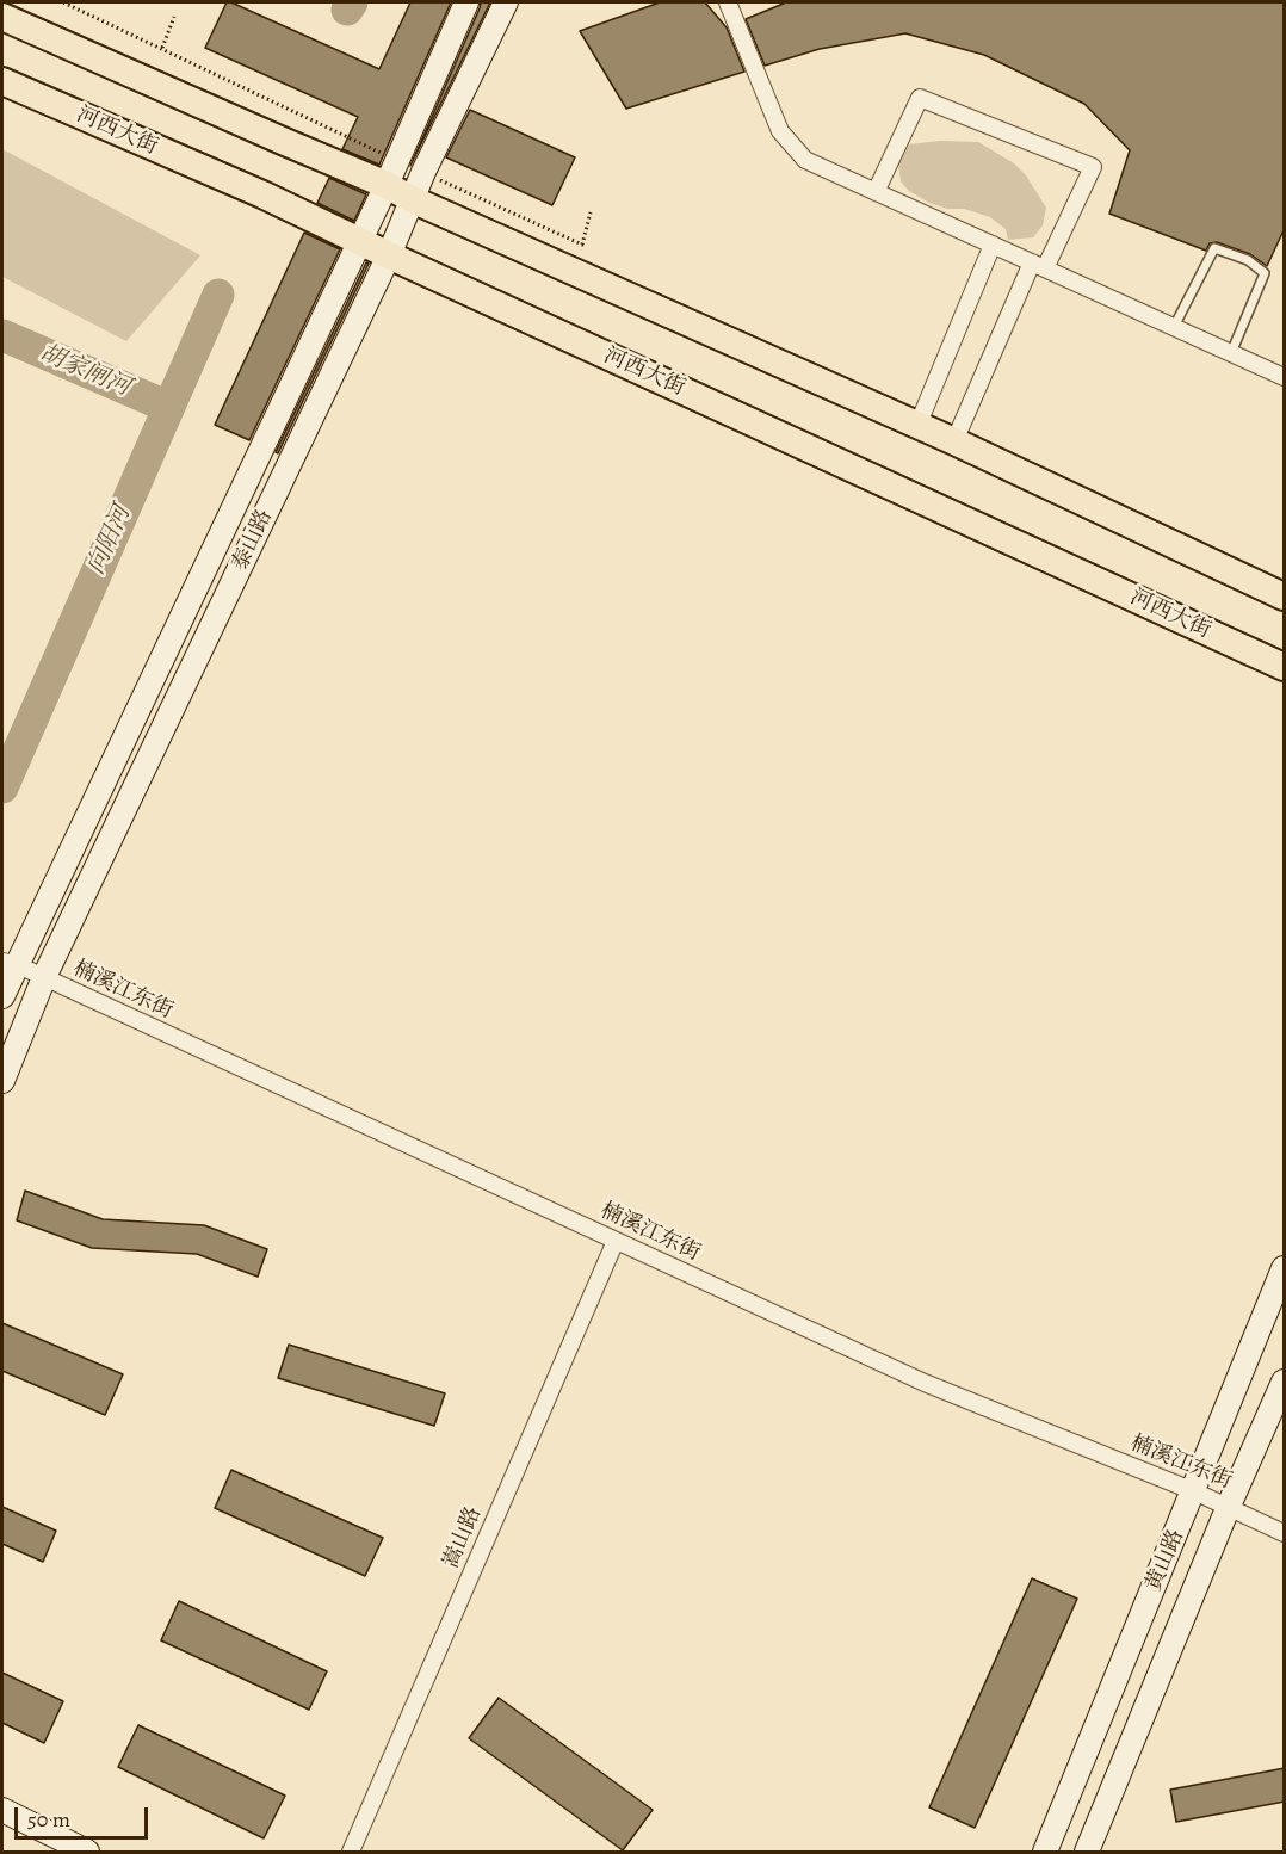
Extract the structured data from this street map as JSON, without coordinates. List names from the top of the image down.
{
  "streets": {
    "main road": ["河西大街"],
    "street": [
      "泰山路",
      "楠溪江东街",
      "嵩山路",
      "黄山路"
    ]
  },
  "crossings": [
    ["河西大街", "泰山路"],
    ["泰山路", "楠溪江东街"],
    ["楠溪江东街", "嵩山路"],
    ["楠溪江东街", "黄山路"]
  ],
  "water": ["胡家闸河", "向阳河"],
  "scale_bar": "50 m"
}
